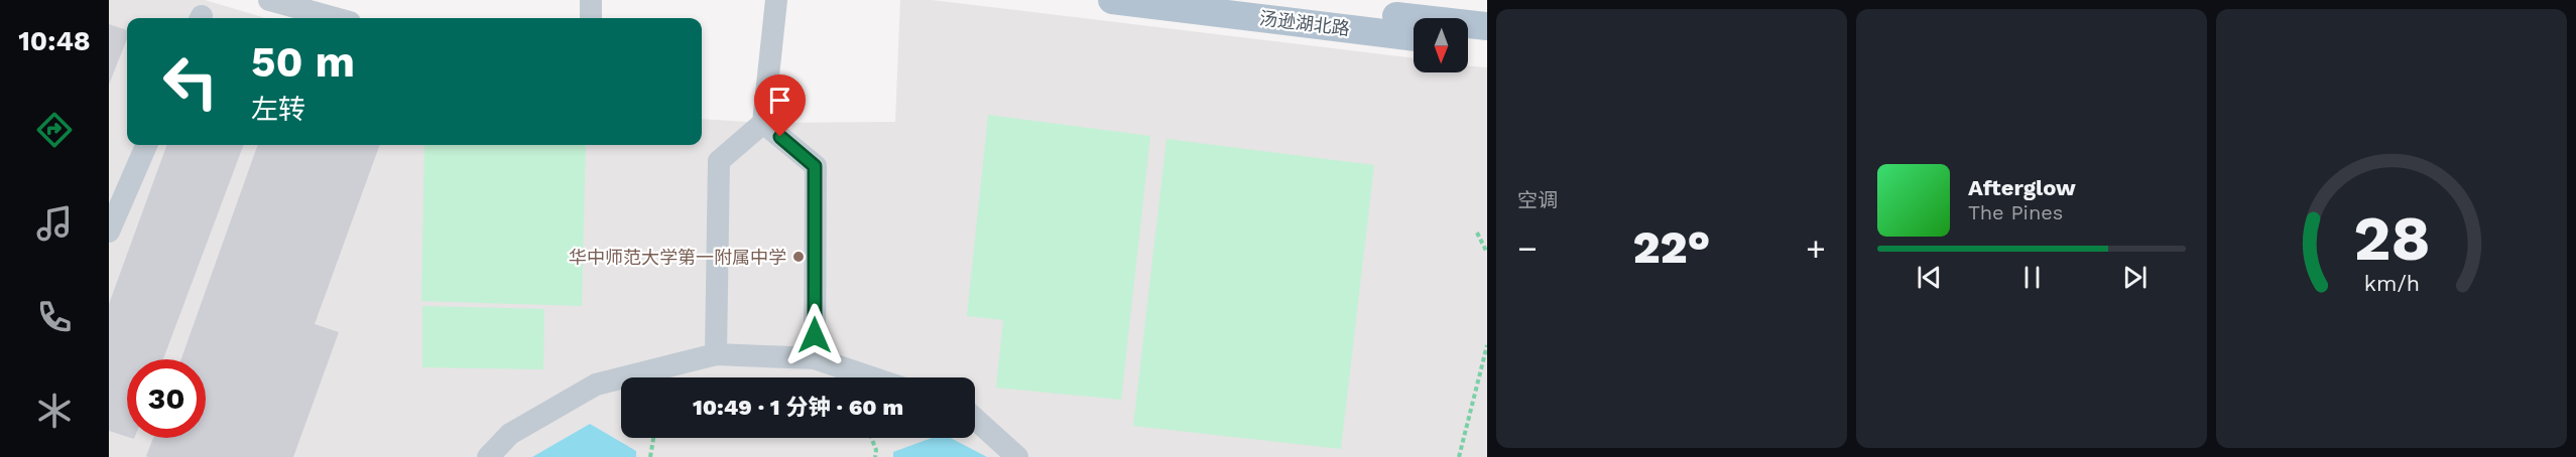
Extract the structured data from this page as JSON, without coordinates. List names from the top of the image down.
{
  "streets": {
    "main road": ["汤逊湖北路"]
  },
  "places": ["华中师范大学第一附属中学"],
  "north": "bottom",
  "page": {
    "tabs": "10:48",
    "tile": "空调",
    "turn": ["50 m", "左转"],
    "song": ["Afterglow", "The Pines"],
    "heat": ["−", "22°", "+"],
    "limit": "30",
    "trip": "10:49 · 1 分钟 · 60 m",
    "gauge": ["28", "km/h"]
  }
}
